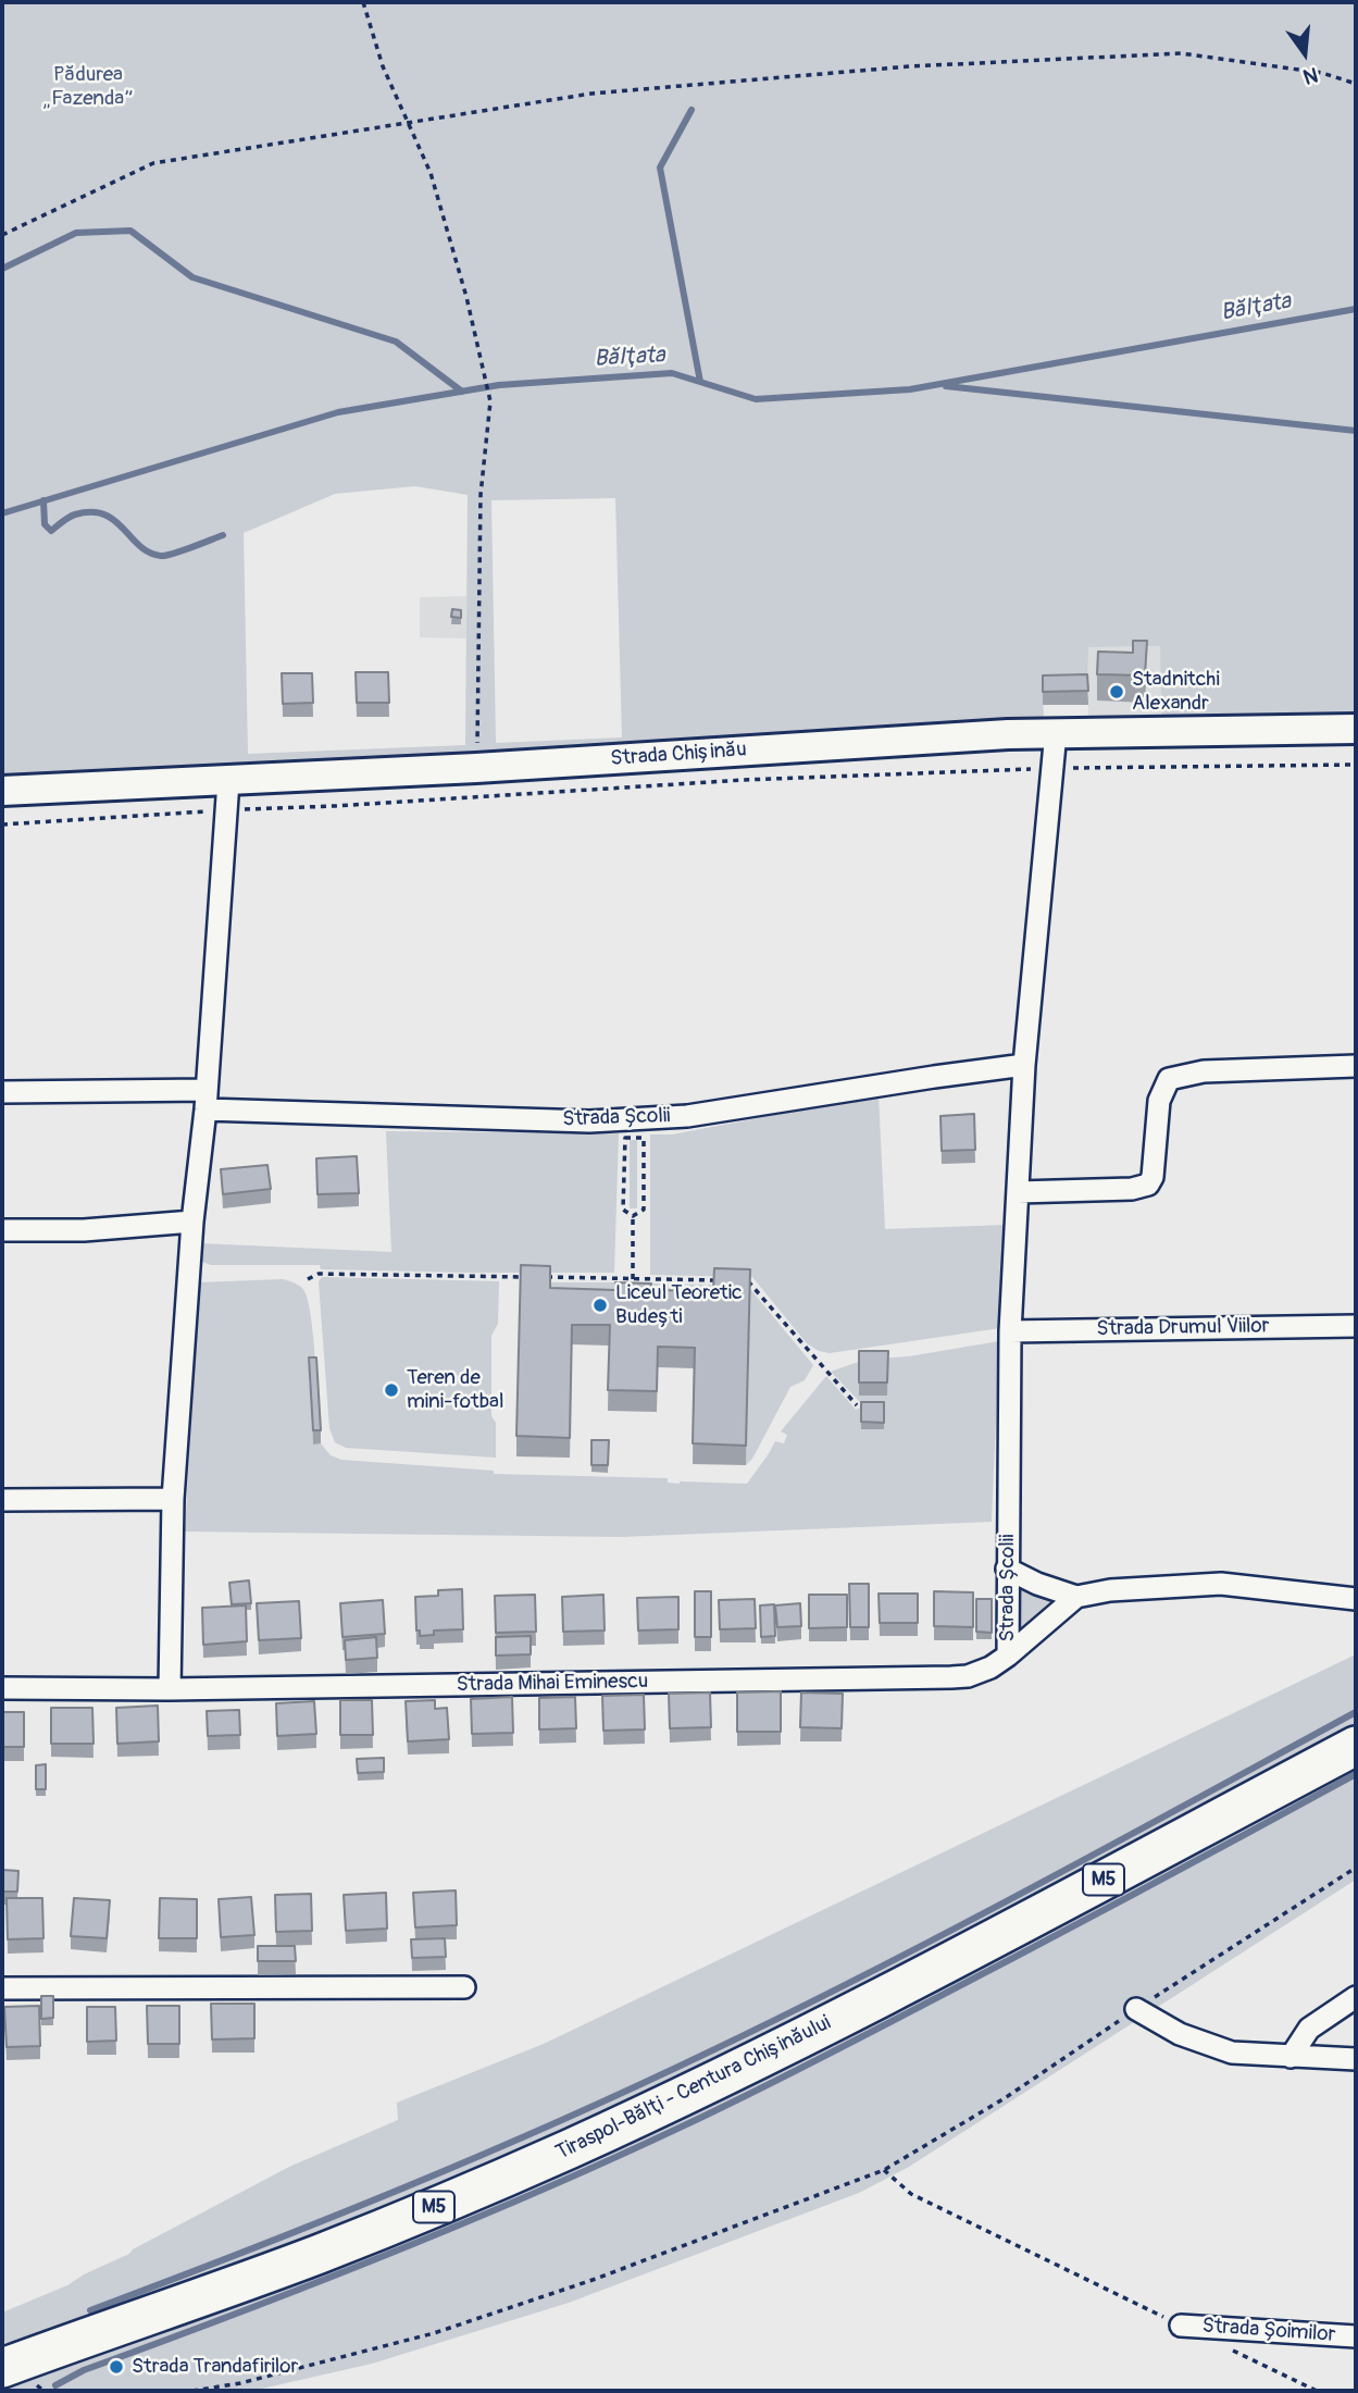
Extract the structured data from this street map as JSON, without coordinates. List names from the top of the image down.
{
  "streets": {
    "highway": ["M5", "Tiraspol-Bălţi - Centura Chișinăului"],
    "street": [
      "Strada Chișinău",
      "Strada Școlii",
      "Strada Drumul Viilor",
      "Strada Mihai Eminescu",
      "Strada Șoimilor"
    ]
  },
  "crossings": [
    ["Strada Chișinău", "Strada Școlii"],
    ["Strada Școlii", "Strada Drumul Viilor"],
    ["Strada Școlii", "Strada Mihai Eminescu"]
  ],
  "water": ["Bălţata"],
  "parks": ["Pădurea „Fazenda”"],
  "places": [
    "Stadnitchi Alexandr",
    "Liceul Teoretic Budești",
    "Teren de mini-fotbal",
    "Strada Trandafirilor"
  ],
  "north": "bottom"
}
